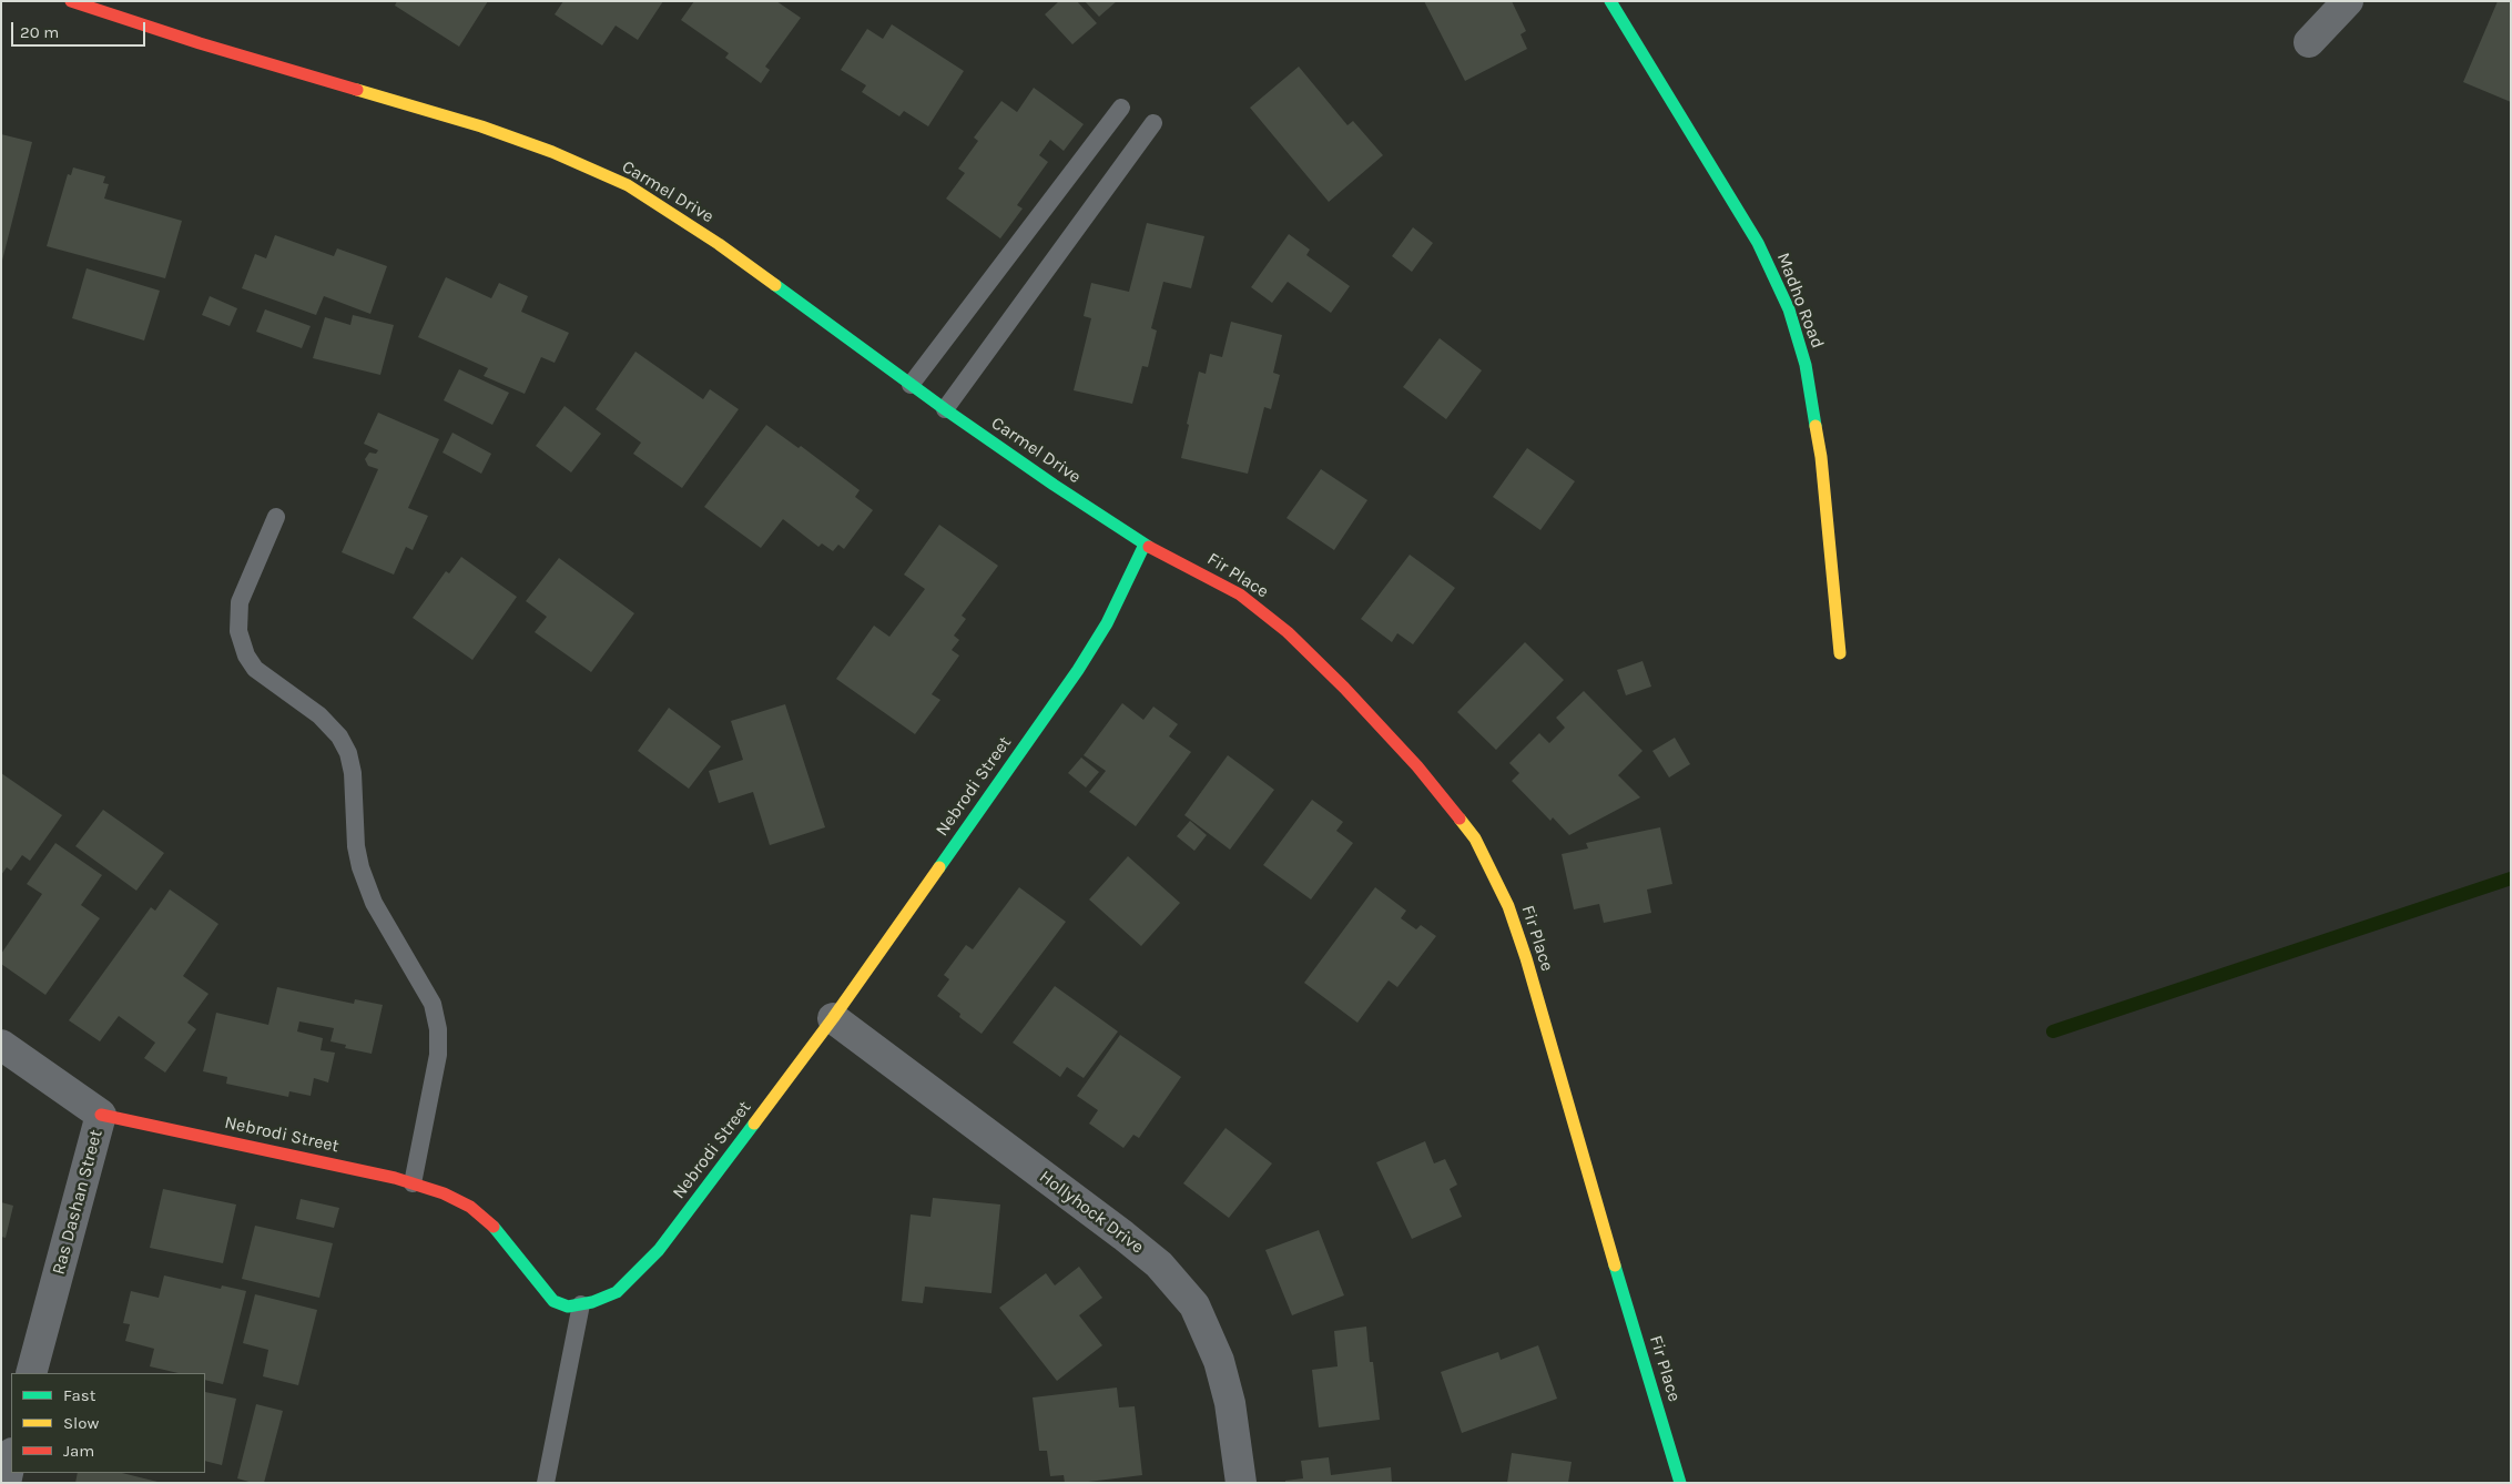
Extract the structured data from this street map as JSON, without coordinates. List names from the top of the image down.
{
  "streets": {
    "street": [
      "Carmel Drive",
      "Madho Road",
      "Fir Place",
      "Nebrodi Street",
      "Ras Dashan Street",
      "Hollyhock Drive"
    ]
  },
  "crossings": [
    ["Carmel Drive", "Fir Place"],
    ["Carmel Drive", "Nebrodi Street"],
    ["Fir Place", "Nebrodi Street"],
    ["Nebrodi Street", "Ras Dashan Street"],
    ["Nebrodi Street", "Hollyhock Drive"]
  ],
  "legend": ["Fast", "Slow", "Jam"],
  "scale_bar": "20 m"
}
